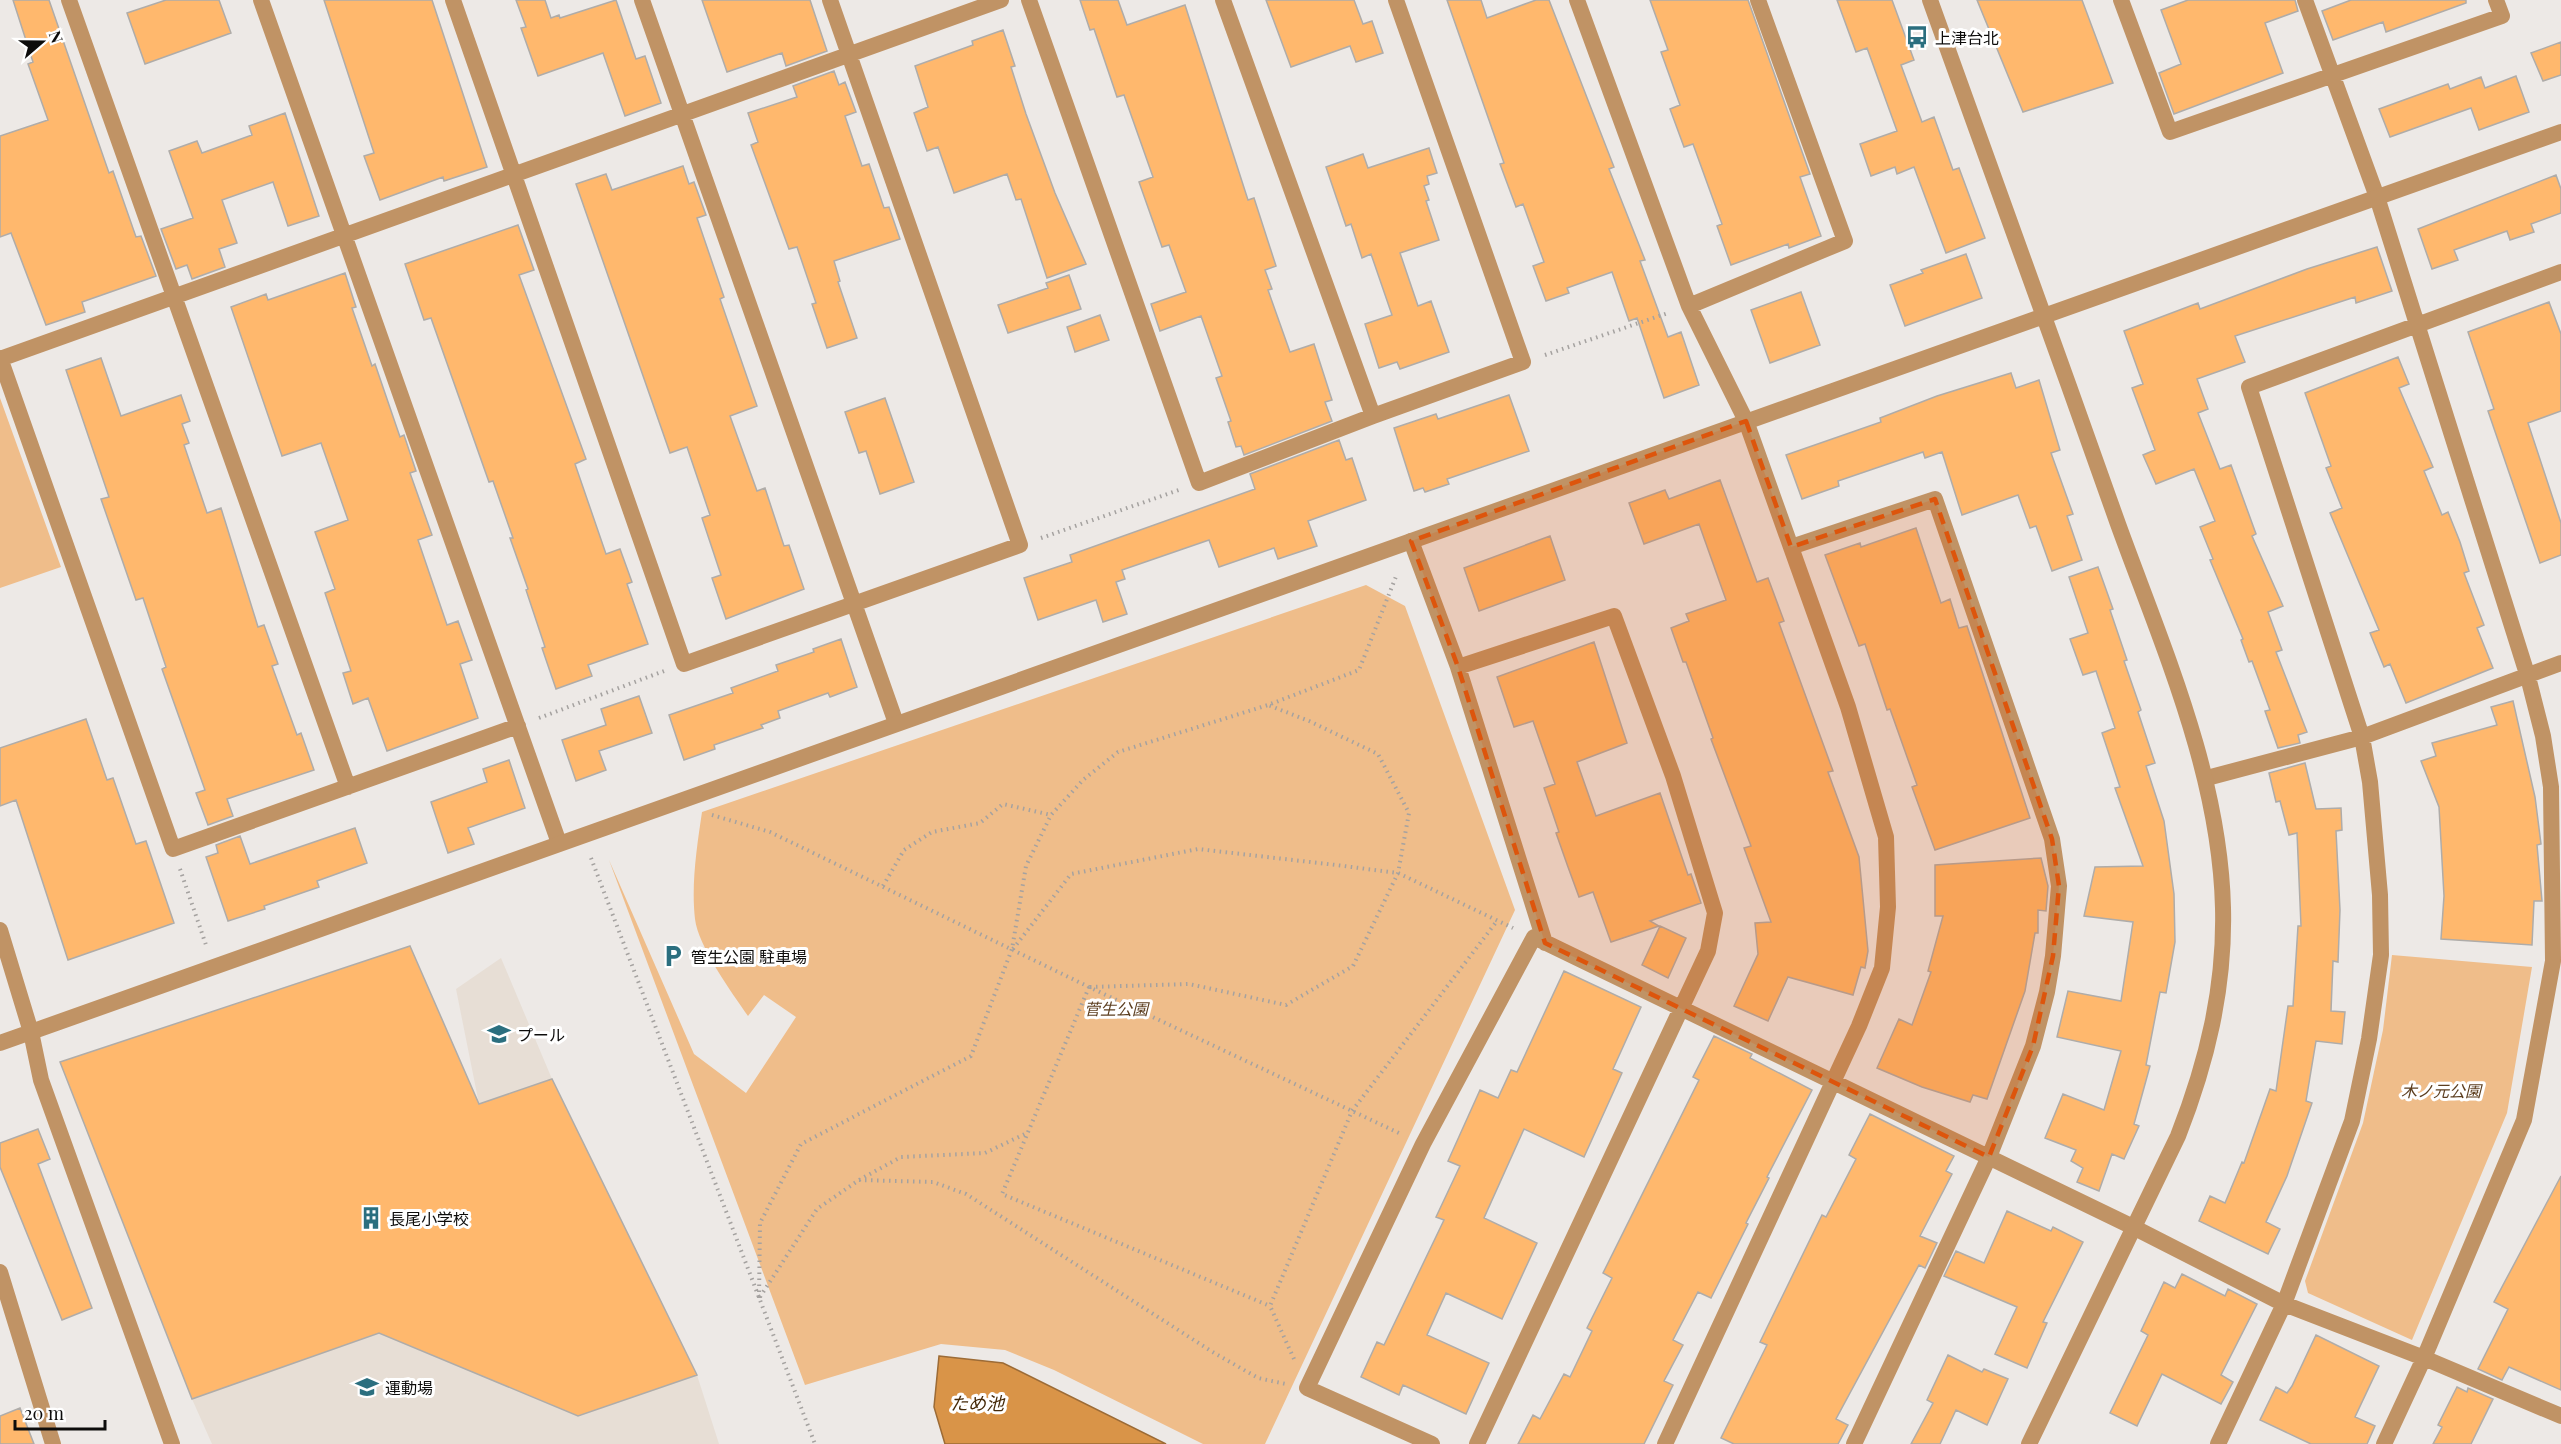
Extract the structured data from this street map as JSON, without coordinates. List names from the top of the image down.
{
  "water": ["ため池"],
  "parks": ["菅生公園", "木ノ元公園"],
  "places": {
    "bus stop": ["上津台北"],
    "parking": ["管生公園 駐車場"],
    "school or university": ["プール", "運動場"],
    "building": ["長尾小学校"]
  },
  "scale_bar": "20 m",
  "north": "right"
}
